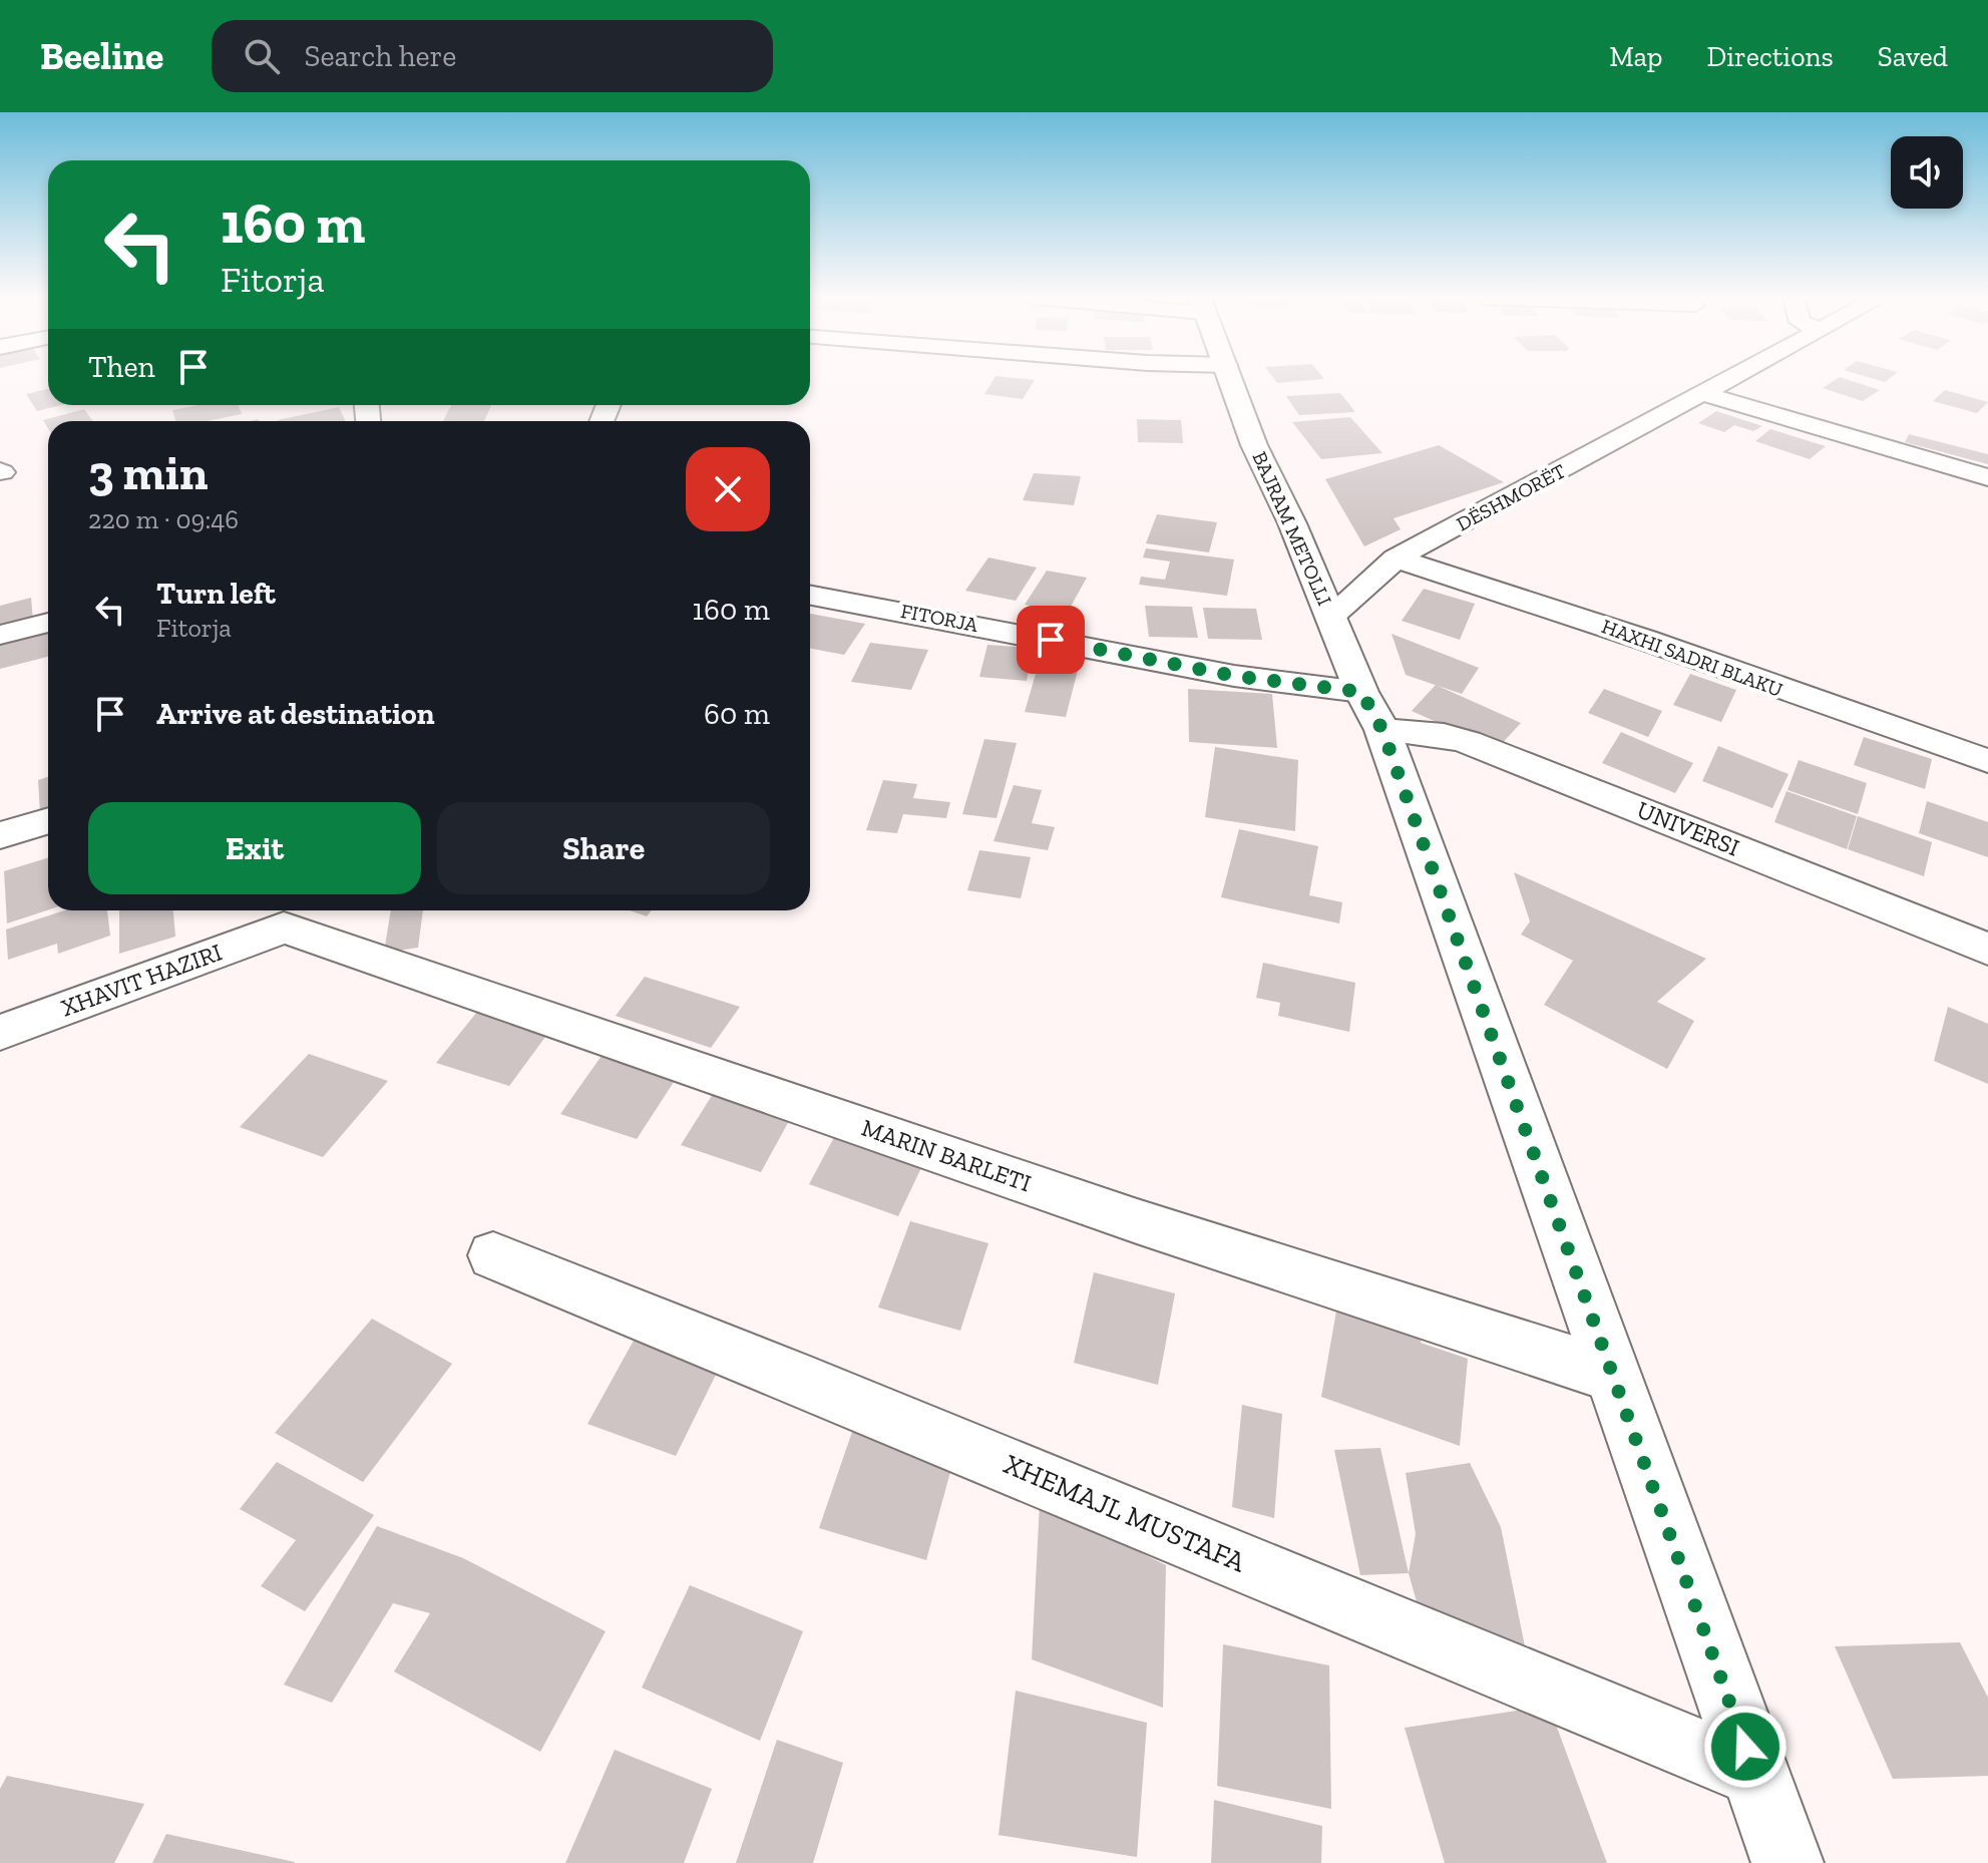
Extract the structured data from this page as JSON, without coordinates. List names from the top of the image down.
{
  "streets": {
    "main road": ["BAJRAM METOLLI"],
    "street": [
      "DËSHMORËT",
      "FITORJA",
      "HAXHI SADRI BLAKU",
      "UNIVERSI",
      "XHAVIT HAZIRI",
      "MARIN BARLETI",
      "XHEMAJL MUSTAFA"
    ]
  },
  "crossings": [
    ["DËSHMORËT", "BAJRAM METOLLI"],
    ["DËSHMORËT", "HAXHI SADRI BLAKU"],
    ["BAJRAM METOLLI", "FITORJA"],
    ["BAJRAM METOLLI", "UNIVERSI"],
    ["FITORJA", "UNIVERSI"],
    ["XHAVIT HAZIRI", "MARIN BARLETI"]
  ],
  "page": {
    "header": "Beeline",
    "search": "Search here",
    "nav": ["Map", "Directions", "Saved"],
    "turn": ["160 m", "Fitorja"],
    "then": "Then",
    "heading": ["3 min", "220 m · 09:46"],
    "list": [
      {
        "name": "Turn left",
        "note": "Fitorja",
        "value": "160 m"
      },
      {
        "name": "Arrive at destination",
        "value": "60 m"
      }
    ],
    "buttons": ["Exit", "Share"]
  }
}
